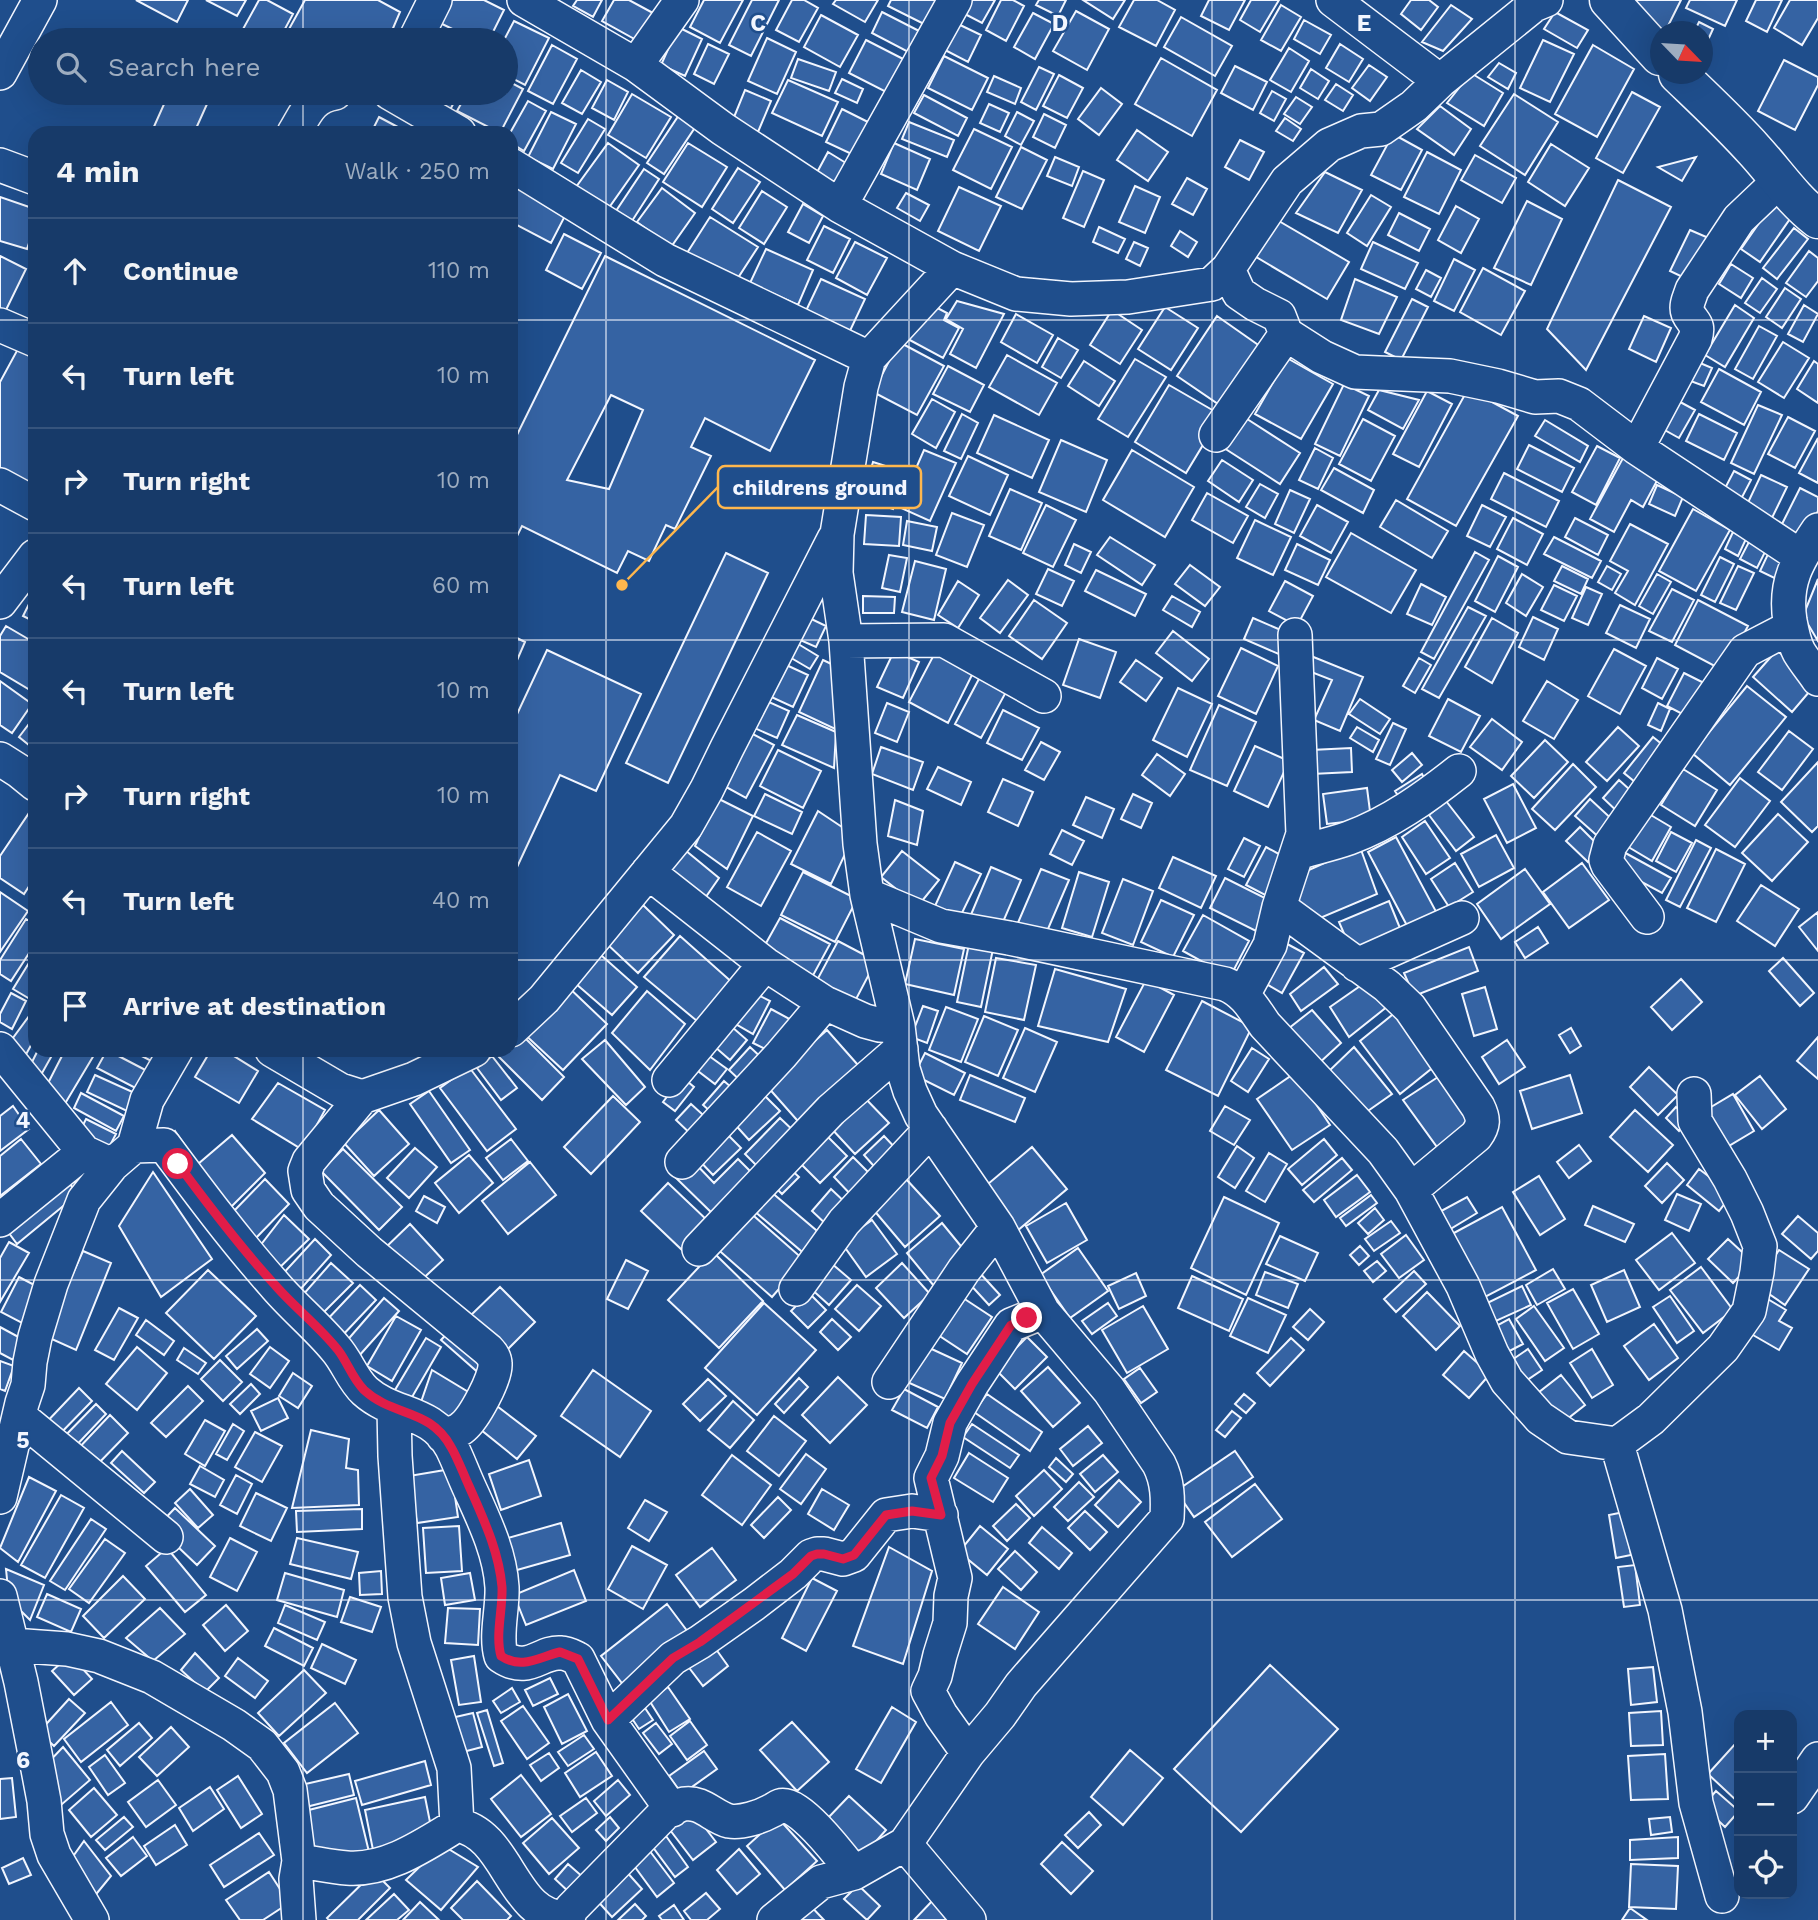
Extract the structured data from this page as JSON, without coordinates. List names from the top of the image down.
{
  "places": ["childrens ground"],
  "north": "bottom right",
  "page": {
    "search": "Search here",
    "heading": ["4 min", "Walk · 250 m"],
    "list": [
      ["Continue", "110 m"],
      ["Turn left", "10 m"],
      ["Turn right", "10 m"],
      ["Turn left", "60 m"],
      ["Turn left", "10 m"],
      ["Turn right", "10 m"],
      ["Turn left", "40 m"],
      "Arrive at destination"
    ],
    "map_buttons": ["+", "−"]
  },
  "grid": {
    "columns": ["C", "D", "E"],
    "rows": ["4", "5", "6"]
  }
}
